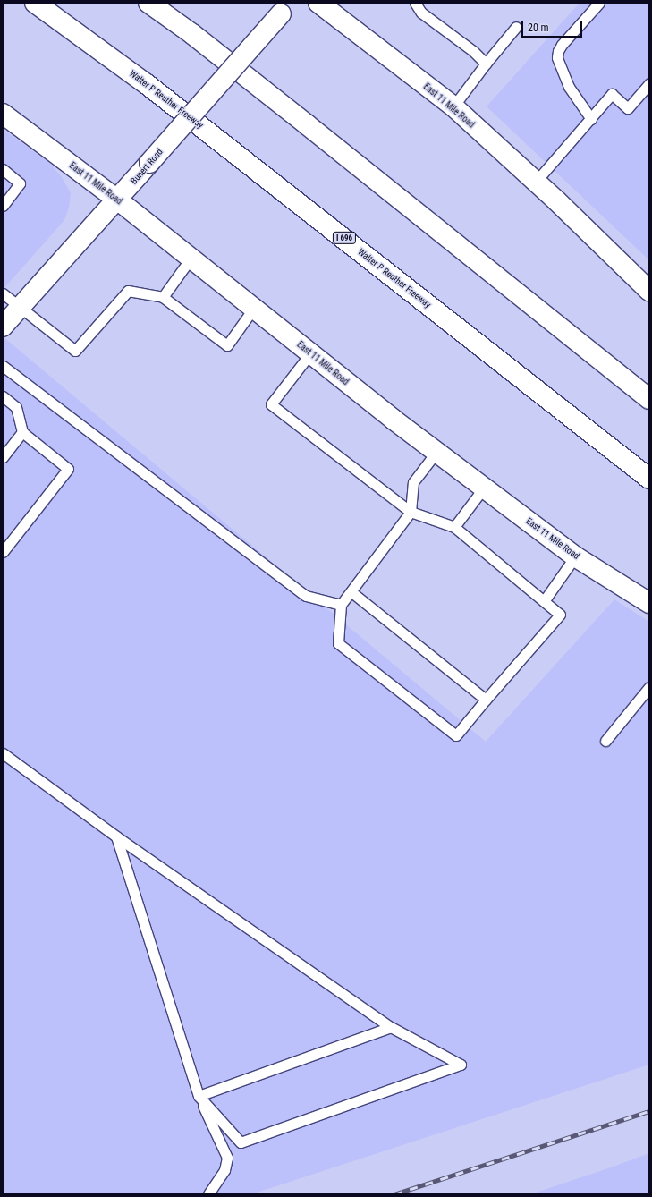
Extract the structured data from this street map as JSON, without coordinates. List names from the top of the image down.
{
  "streets": {
    "main road": [
      "Walter P Reuther Freeway",
      "East 11 Mile Road",
      "Bunert Road",
      "I 696"
    ]
  },
  "crossings": [
    ["East 11 Mile Road", "Bunert Road"]
  ],
  "scale_bar": "20 m"
}
